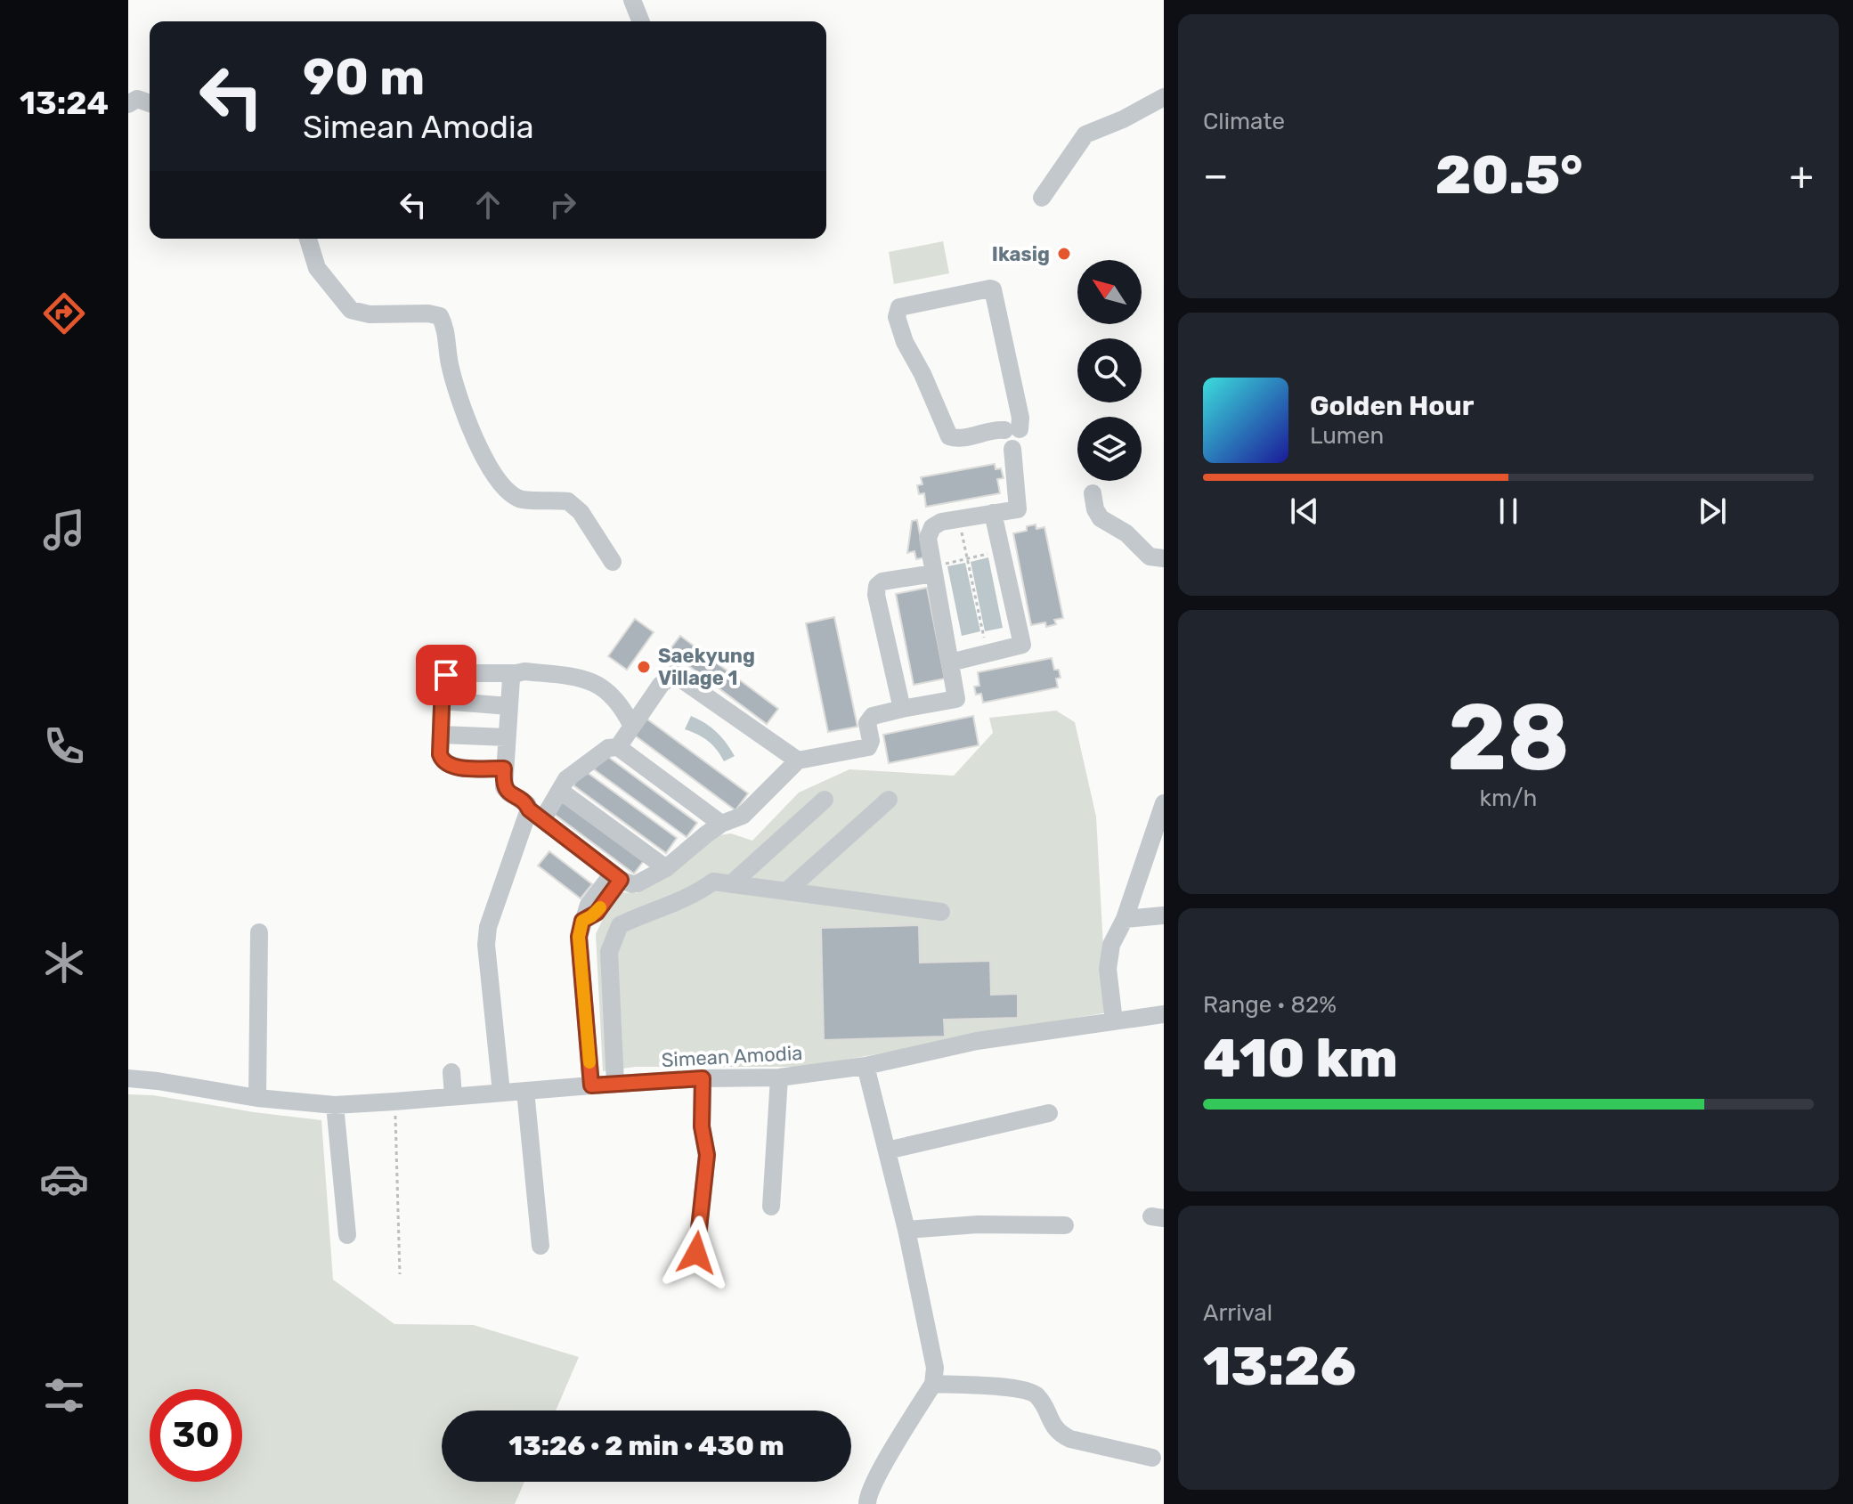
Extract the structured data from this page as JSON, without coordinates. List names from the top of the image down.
{
  "streets": {
    "street": ["Simean Amodia"]
  },
  "places": ["Ikasig", "Saekyung Village 1"],
  "north": "top left",
  "page": {
    "tabs": "13:24",
    "tile": [
      "Climate",
      ["28", "km/h"],
      ["Range · 82%", "410 km"],
      ["Arrival", "13:26"]
    ],
    "turn": ["90 m", "Simean Amodia"],
    "heat": ["−", "20.5°", "+"],
    "song": ["Golden Hour", "Lumen"],
    "limit": "30",
    "trip": "13:26 · 2 min · 430 m"
  }
}
